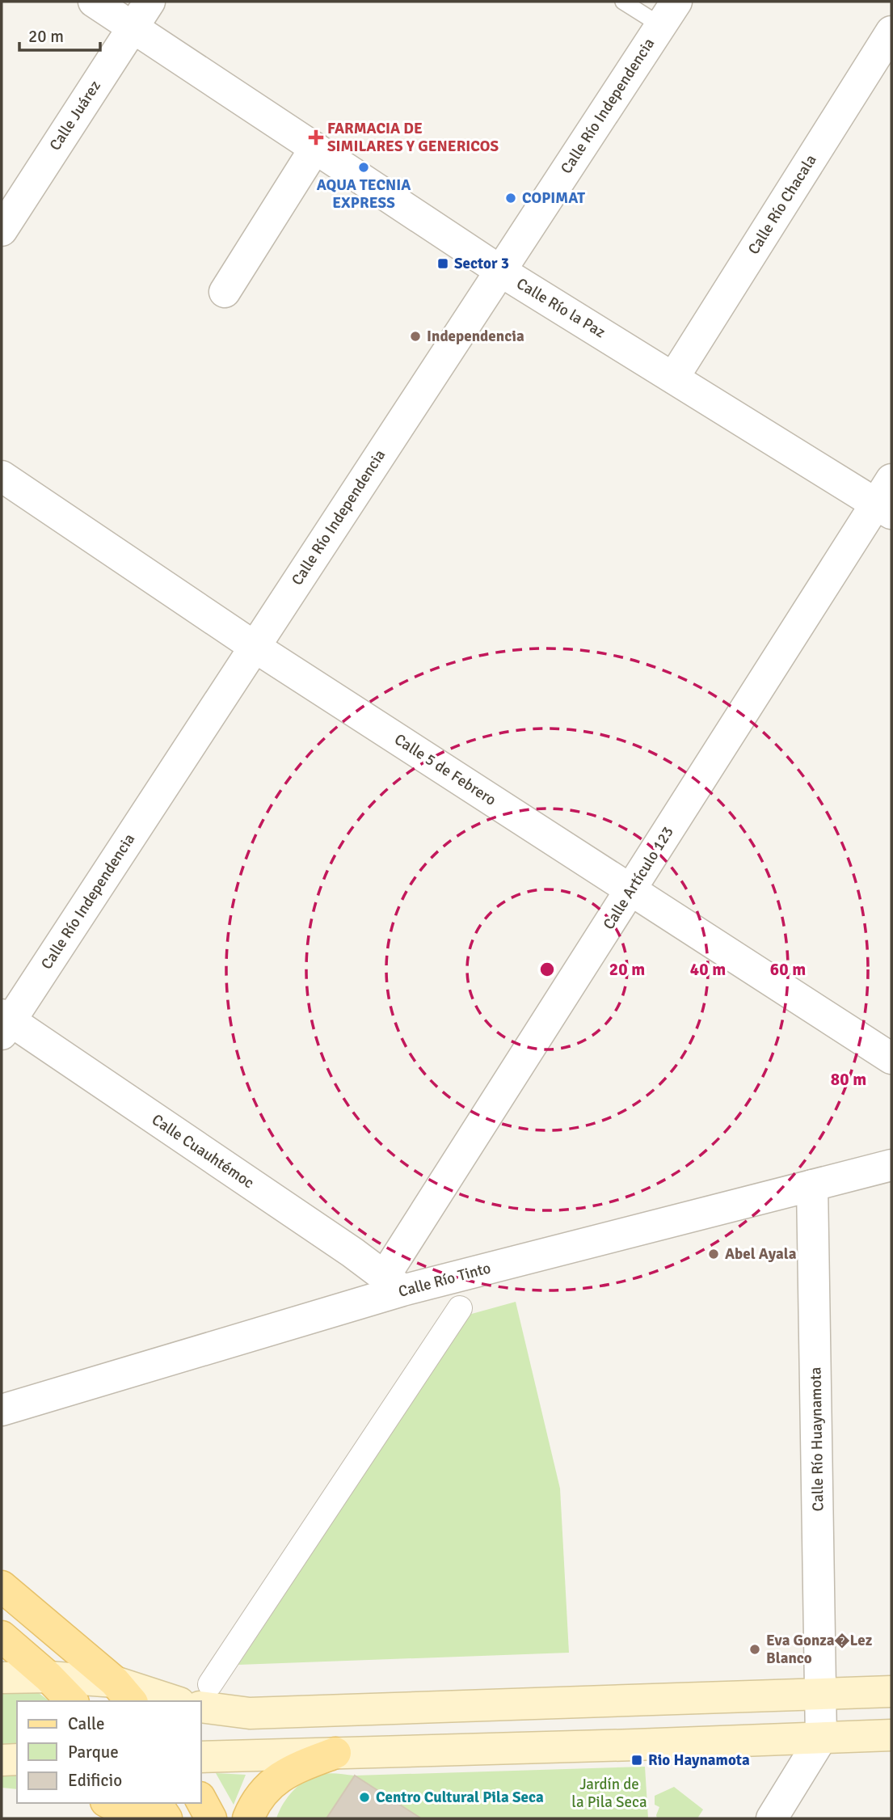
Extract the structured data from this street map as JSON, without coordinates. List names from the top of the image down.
{
  "streets": {
    "street": [
      "Calle Río Independencia",
      "Calle Juárez",
      "Calle Río Chacala",
      "Calle Río la Paz",
      "Calle 5 de Febrero",
      "Calle Artículo 123",
      "Calle Cuauhtémoc",
      "Calle Río Tinto",
      "Calle Río Huaynamota"
    ]
  },
  "crossings": [
    ["Calle Río Independencia", "Calle Río la Paz"],
    ["Calle Río Independencia", "Calle 5 de Febrero"],
    ["Calle Río Independencia", "Calle Cuauhtémoc"],
    ["Calle Juárez", "Calle Río la Paz"],
    ["Calle Río Chacala", "Calle Río la Paz"],
    ["Calle Río la Paz", "Calle Artículo 123"],
    ["Calle 5 de Febrero", "Calle Artículo 123"],
    ["Calle Artículo 123", "Calle Cuauhtémoc"],
    ["Calle Artículo 123", "Calle Río Tinto"],
    ["Calle Cuauhtémoc", "Calle Río Tinto"],
    ["Calle Río Tinto", "Calle Río Huaynamota"]
  ],
  "parks": ["Jardín de la Pila Seca"],
  "places": {
    "health": ["FARMACIA DE SIMILARES Y GENERICOS"],
    "other": [
      "AQUA TECNIA EXPRESS",
      "COPIMAT",
      "Independencia",
      "Abel Ayala",
      "Eva Gonza�Lez Blanco",
      "Centro Cultural Pila Seca"
    ],
    "transit": ["Sector 3", "Rio Haynamota"]
  },
  "legend": ["Calle", "Parque", "Edificio"],
  "scale_bar": "20 m",
  "rings": [
    "20 m",
    "40 m",
    "60 m",
    "80 m"
  ]
}
